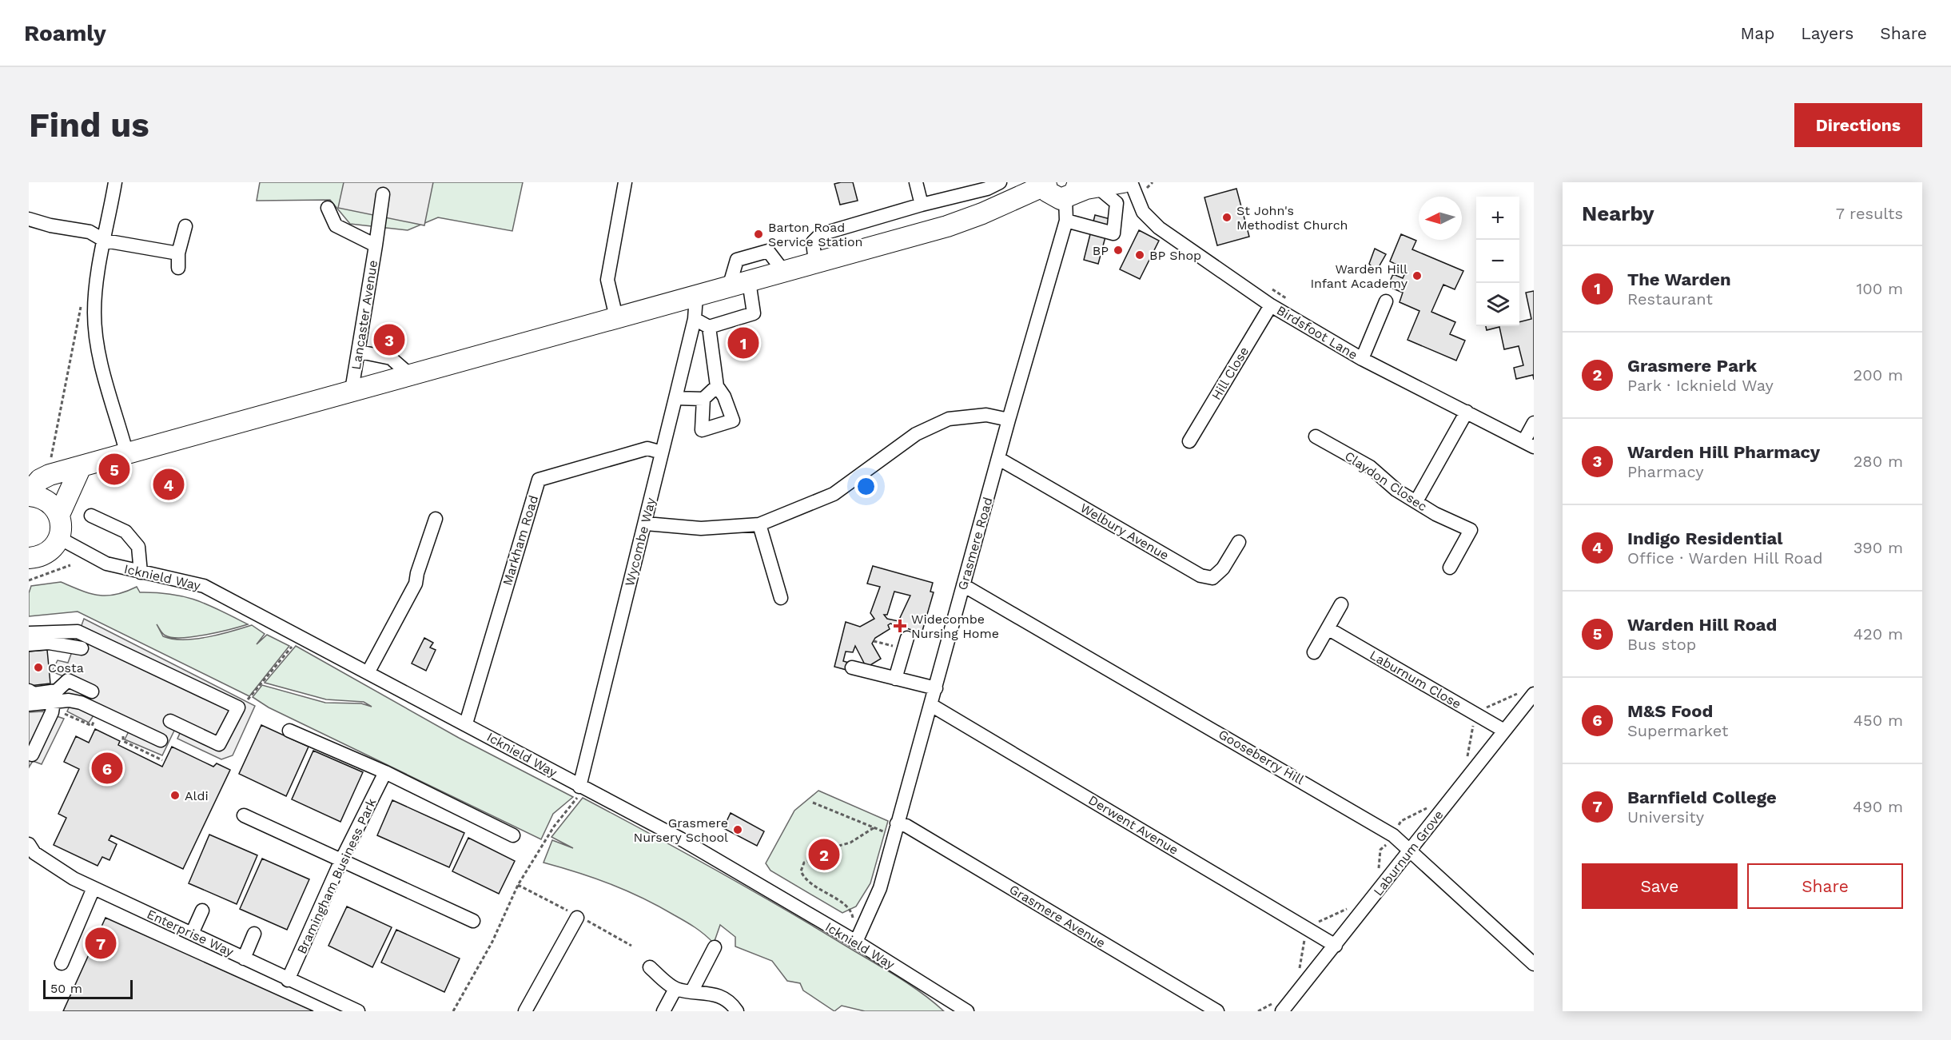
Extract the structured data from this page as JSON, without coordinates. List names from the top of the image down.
{
  "streets": {
    "street": [
      "Lancaster Avenue",
      "Birdsfoot Lane",
      "Hill Close",
      "Claydon Closec",
      "Welbury Avenue",
      "Markham Road",
      "Wycombe Way",
      "Grasmere Road",
      "Icknield Way",
      "Laburnum Close",
      "Gooseberry Hill",
      "Derwent Avenue",
      "Laburnum Grove",
      "Bramingham Business Park",
      "Grasmere Avenue",
      "Enterprise Way"
    ]
  },
  "crossings": [
    ["Birdsfoot Lane", "Hill Close"],
    ["Welbury Avenue", "Grasmere Road"],
    ["Markham Road", "Wycombe Way"],
    ["Markham Road", "Icknield Way"],
    ["Wycombe Way", "Icknield Way"],
    ["Grasmere Road", "Icknield Way"],
    ["Grasmere Road", "Gooseberry Hill"],
    ["Grasmere Road", "Derwent Avenue"],
    ["Grasmere Road", "Grasmere Avenue"],
    ["Laburnum Close", "Laburnum Grove"],
    ["Gooseberry Hill", "Laburnum Grove"],
    ["Derwent Avenue", "Laburnum Grove"],
    ["Bramingham Business Park", "Enterprise Way"]
  ],
  "places": {
    "other": [
      "St John's Methodist Church",
      "Barton Road Service Station",
      "BP",
      "BP Shop",
      "Warden Hill Infant Academy",
      "Costa",
      "Aldi",
      "Grasmere Nursery School"
    ],
    "health": ["Widecombe Nursing Home"]
  },
  "scale_bar": "50 m",
  "north": "left",
  "page": {
    "header": "Roamly",
    "nav": ["Map", "Layers", "Share"],
    "buttons": [
      "Directions",
      ["Save", "Share"]
    ],
    "title": "Find us",
    "heading": ["Nearby", "7 results"],
    "map_buttons": ["+", "−"],
    "list": [
      {
        "mark": "1",
        "name": "The Warden",
        "note": "Restaurant",
        "value": "100 m"
      },
      {
        "mark": "2",
        "name": "Grasmere Park",
        "note": "Park · Icknield Way",
        "value": "200 m"
      },
      {
        "mark": "3",
        "name": "Warden Hill Pharmacy",
        "note": "Pharmacy",
        "value": "280 m"
      },
      {
        "mark": "4",
        "name": "Indigo Residential",
        "note": "Office · Warden Hill Road",
        "value": "390 m"
      },
      {
        "mark": "5",
        "name": "Warden Hill Road",
        "note": "Bus stop",
        "value": "420 m"
      },
      {
        "mark": "6",
        "name": "M&S Food",
        "note": "Supermarket",
        "value": "450 m"
      },
      {
        "mark": "7",
        "name": "Barnfield College",
        "note": "University",
        "value": "490 m"
      }
    ],
    "pins": [
      "3",
      "1",
      "5",
      "4",
      "6",
      "2",
      "7"
    ],
    "scale": "50 m"
  }
}
